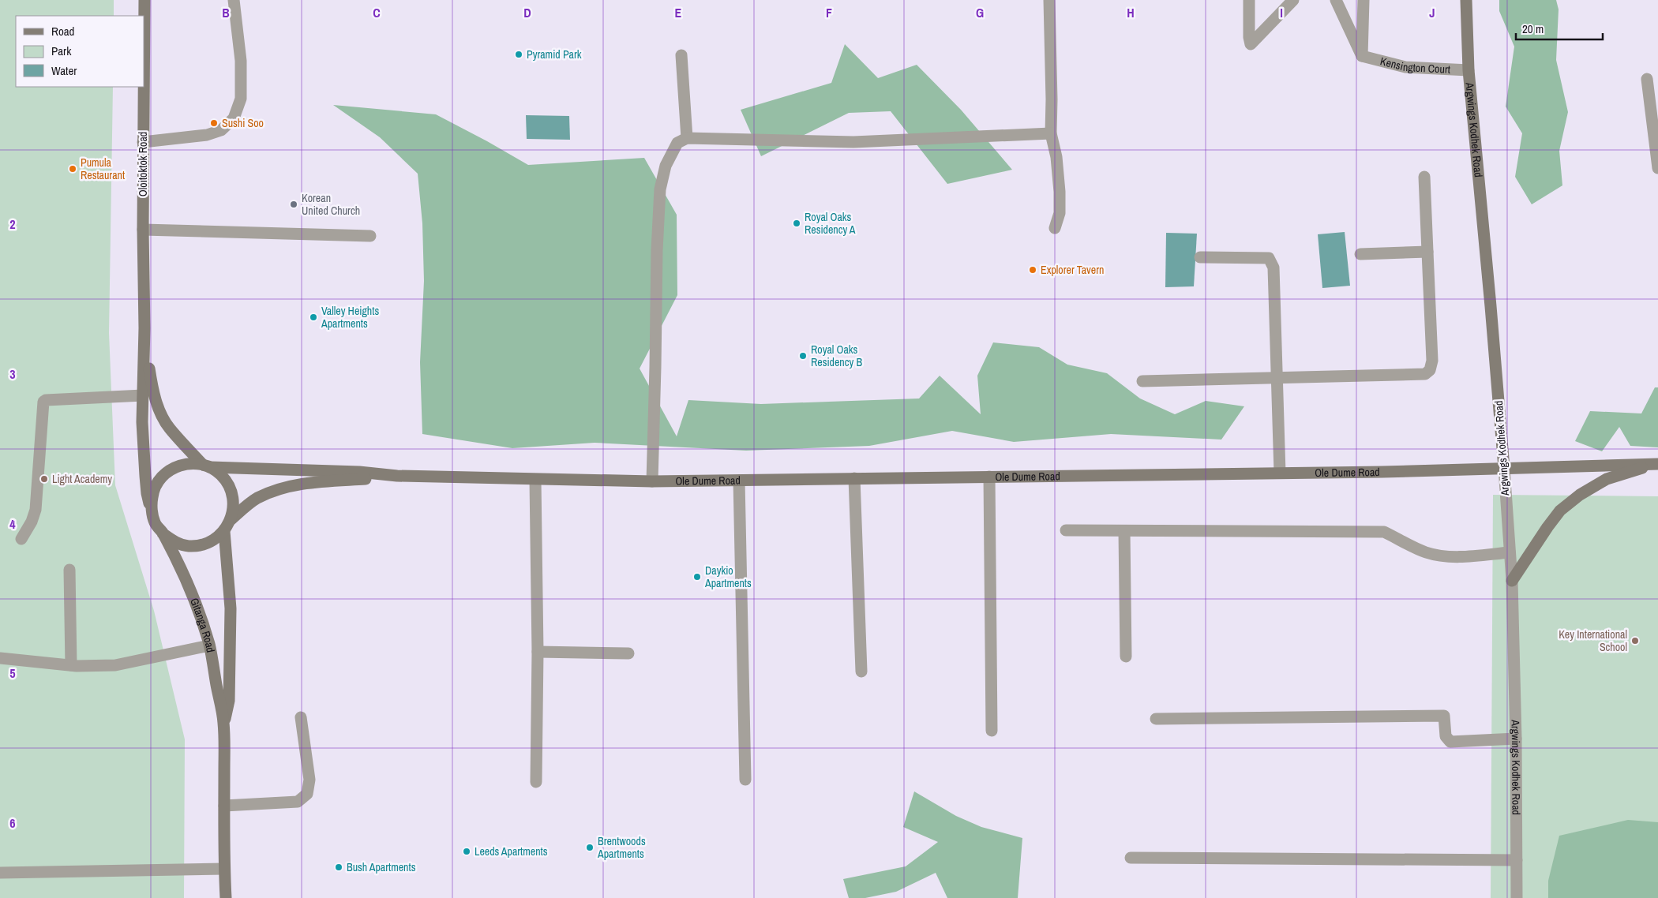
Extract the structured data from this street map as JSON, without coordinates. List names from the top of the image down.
{
  "streets": {
    "main road": [
      "Argwings Kodhek Road",
      "Oloitoktok Road",
      "Ole Dume Road",
      "Gitanga Road"
    ],
    "street": ["Kensington Court"]
  },
  "crossings": [
    ["Kensington Court", "Argwings Kodhek Road"],
    ["Argwings Kodhek Road", "Ole Dume Road"],
    ["Ole Dume Road", "Gitanga Road"]
  ],
  "places": [
    "Pyramid Park",
    "Sushi Soo",
    "Pumula Restaurant",
    "Korean United Church",
    "Royal Oaks Residency A",
    "Explorer Tavern",
    "Valley Heights Apartments",
    "Royal Oaks Residency B",
    "Light Academy",
    "Daykio Apartments",
    "Key International School",
    "Brentwoods Apartments",
    "Leeds Apartments",
    "Bush Apartments"
  ],
  "legend": ["Road", "Park", "Water"],
  "scale_bar": "20 m",
  "grid": {
    "columns": [
      "B",
      "C",
      "D",
      "E",
      "F",
      "G",
      "H",
      "I",
      "J"
    ],
    "rows": [
      "2",
      "3",
      "4",
      "5",
      "6"
    ]
  }
}
